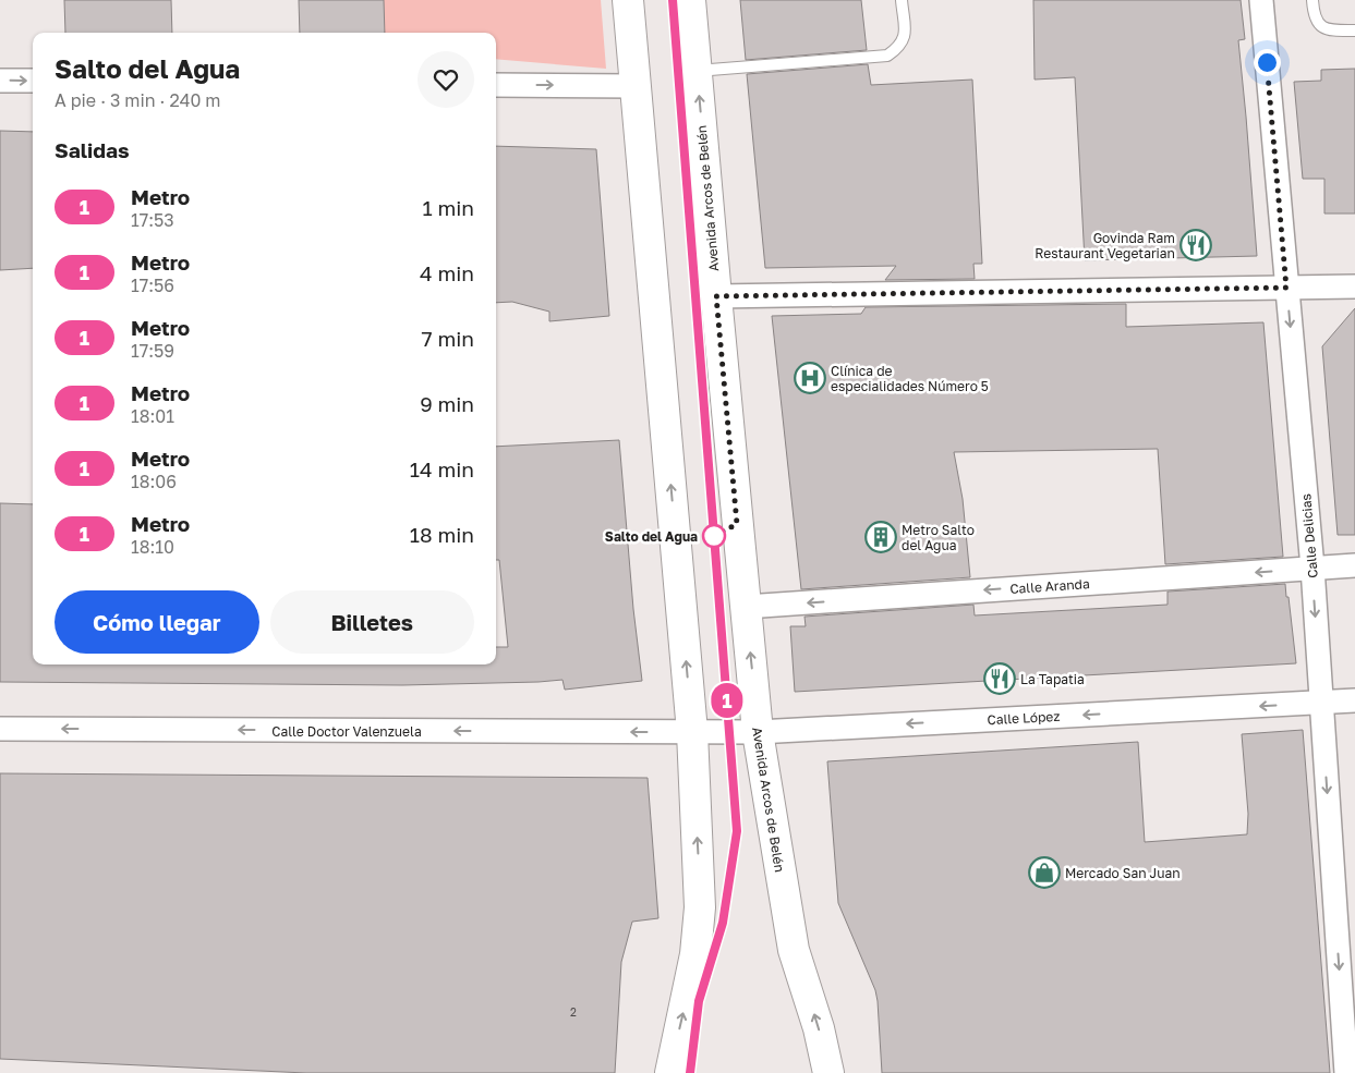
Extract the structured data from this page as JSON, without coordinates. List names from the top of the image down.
{
  "streets": {
    "main road": ["Avenida Arcos de Belén"],
    "street": [
      "Calle Delicias",
      "Calle Aranda",
      "Calle López",
      "Calle Doctor Valenzuela"
    ]
  },
  "crossings": [
    ["Avenida Arcos de Belén", "Calle Aranda"],
    ["Avenida Arcos de Belén", "Calle López"],
    ["Calle Delicias", "Calle Aranda"],
    ["Calle Delicias", "Calle López"],
    ["Calle López", "Calle Doctor Valenzuela"]
  ],
  "one_way": [
    "Calle Delicias",
    "Calle Aranda",
    "Calle López",
    "Calle Doctor Valenzuela"
  ],
  "places": {
    "restaurant": ["Govinda Ram Restaurant Vegetarian", "La Tapatia"],
    "hospital": ["Clínica de especialidades Número 5"],
    "other": ["Salto del Agua"],
    "building": ["Metro Salto del Agua"],
    "shop": ["Mercado San Juan"]
  },
  "lines": ["metro line 1"],
  "house_numbers": ["2"],
  "page": {
    "on_map": "1",
    "heading": [
      ["Salto del Agua", "A pie · 3 min · 240 m"],
      "Salidas"
    ],
    "list": [
      {
        "mark": "1",
        "name": "Metro",
        "note": "17:53",
        "value": "1 min"
      },
      {
        "mark": "1",
        "name": "Metro",
        "note": "17:56",
        "value": "4 min"
      },
      {
        "mark": "1",
        "name": "Metro",
        "note": "17:59",
        "value": "7 min"
      },
      {
        "mark": "1",
        "name": "Metro",
        "note": "18:01",
        "value": "9 min"
      },
      {
        "mark": "1",
        "name": "Metro",
        "note": "18:06",
        "value": "14 min"
      },
      {
        "mark": "1",
        "name": "Metro",
        "note": "18:10",
        "value": "18 min"
      }
    ],
    "buttons": ["Cómo llegar", "Billetes"]
  }
}
